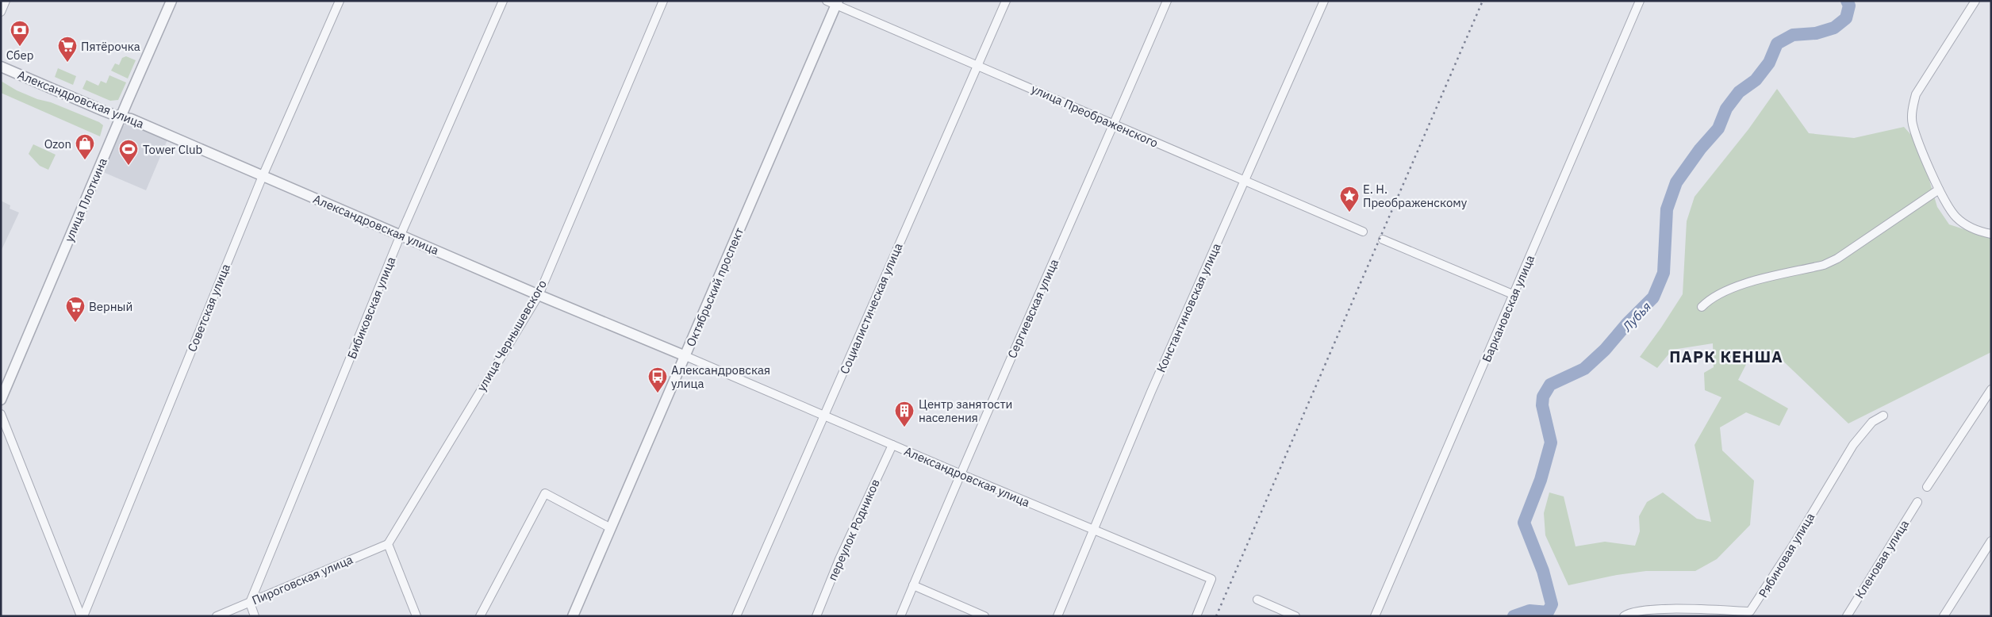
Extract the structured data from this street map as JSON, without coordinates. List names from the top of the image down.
{
  "streets": {
    "street": [
      "Александровская улица",
      "улица Преображенского",
      "улица Плоткина",
      "Октябрьский проспект",
      "Советская улица",
      "Бибиковская улица",
      "Константиновская улица",
      "Социалистическая улица",
      "Сергиевская улица",
      "Баркановская улица",
      "улица Чернышевского",
      "переулок Родников",
      "Рябиновая улица",
      "Кленовая улица",
      "Пироговская улица"
    ]
  },
  "crossings": [
    ["Александровская улица", "улица Плоткина"],
    ["Александровская улица", "Октябрьский проспект"],
    ["Александровская улица", "Советская улица"],
    ["Александровская улица", "Бибиковская улица"],
    ["Александровская улица", "Константиновская улица"],
    ["Александровская улица", "Социалистическая улица"],
    ["Александровская улица", "Сергиевская улица"],
    ["Александровская улица", "улица Чернышевского"],
    ["Александровская улица", "переулок Родников"],
    ["улица Преображенского", "Октябрьский проспект"],
    ["улица Преображенского", "Константиновская улица"],
    ["улица Преображенского", "Социалистическая улица"],
    ["улица Преображенского", "Сергиевская улица"],
    ["Бибиковская улица", "Пироговская улица"],
    ["улица Чернышевского", "Пироговская улица"]
  ],
  "districts": ["ПАРК КЕНША"],
  "water": ["Лубья"],
  "places": {
    "bank": ["Сбер"],
    "supermarket": ["Пятёрочка", "Верный"],
    "shop": ["Ozon"],
    "sports": ["Tower Club"],
    "place": ["Е. Н. Преображенскому"],
    "bus stop": ["Александровская улица"],
    "building": ["Центр занятости населения"]
  }
}
